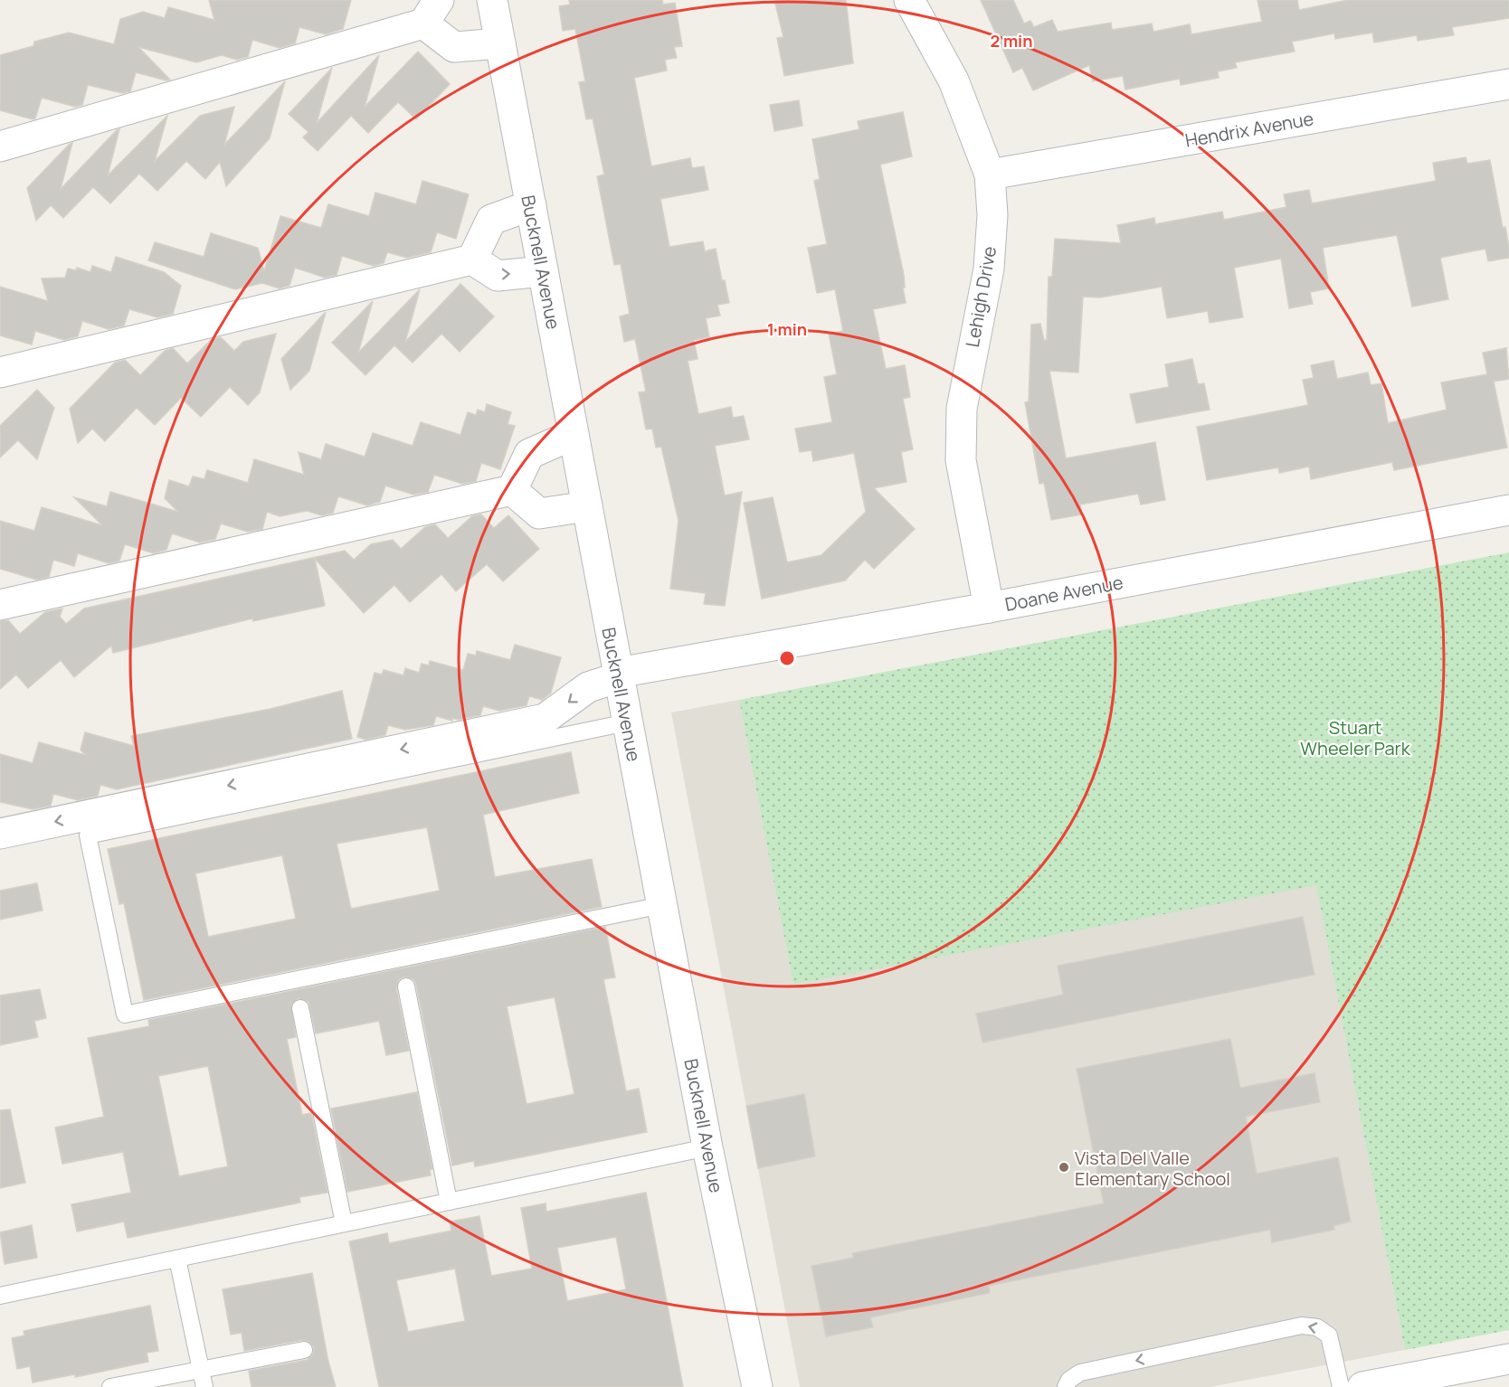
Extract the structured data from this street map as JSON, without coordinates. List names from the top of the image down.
{
  "streets": {
    "street": [
      "Hendrix Avenue",
      "Bucknell Avenue",
      "Lehigh Drive",
      "Doane Avenue"
    ]
  },
  "crossings": [
    ["Hendrix Avenue", "Lehigh Drive"],
    ["Bucknell Avenue", "Doane Avenue"],
    ["Lehigh Drive", "Doane Avenue"]
  ],
  "parks": ["Stuart Wheeler Park"],
  "places": ["Vista Del Valle Elementary School"],
  "rings": ["2 min", "1 min"]
}
